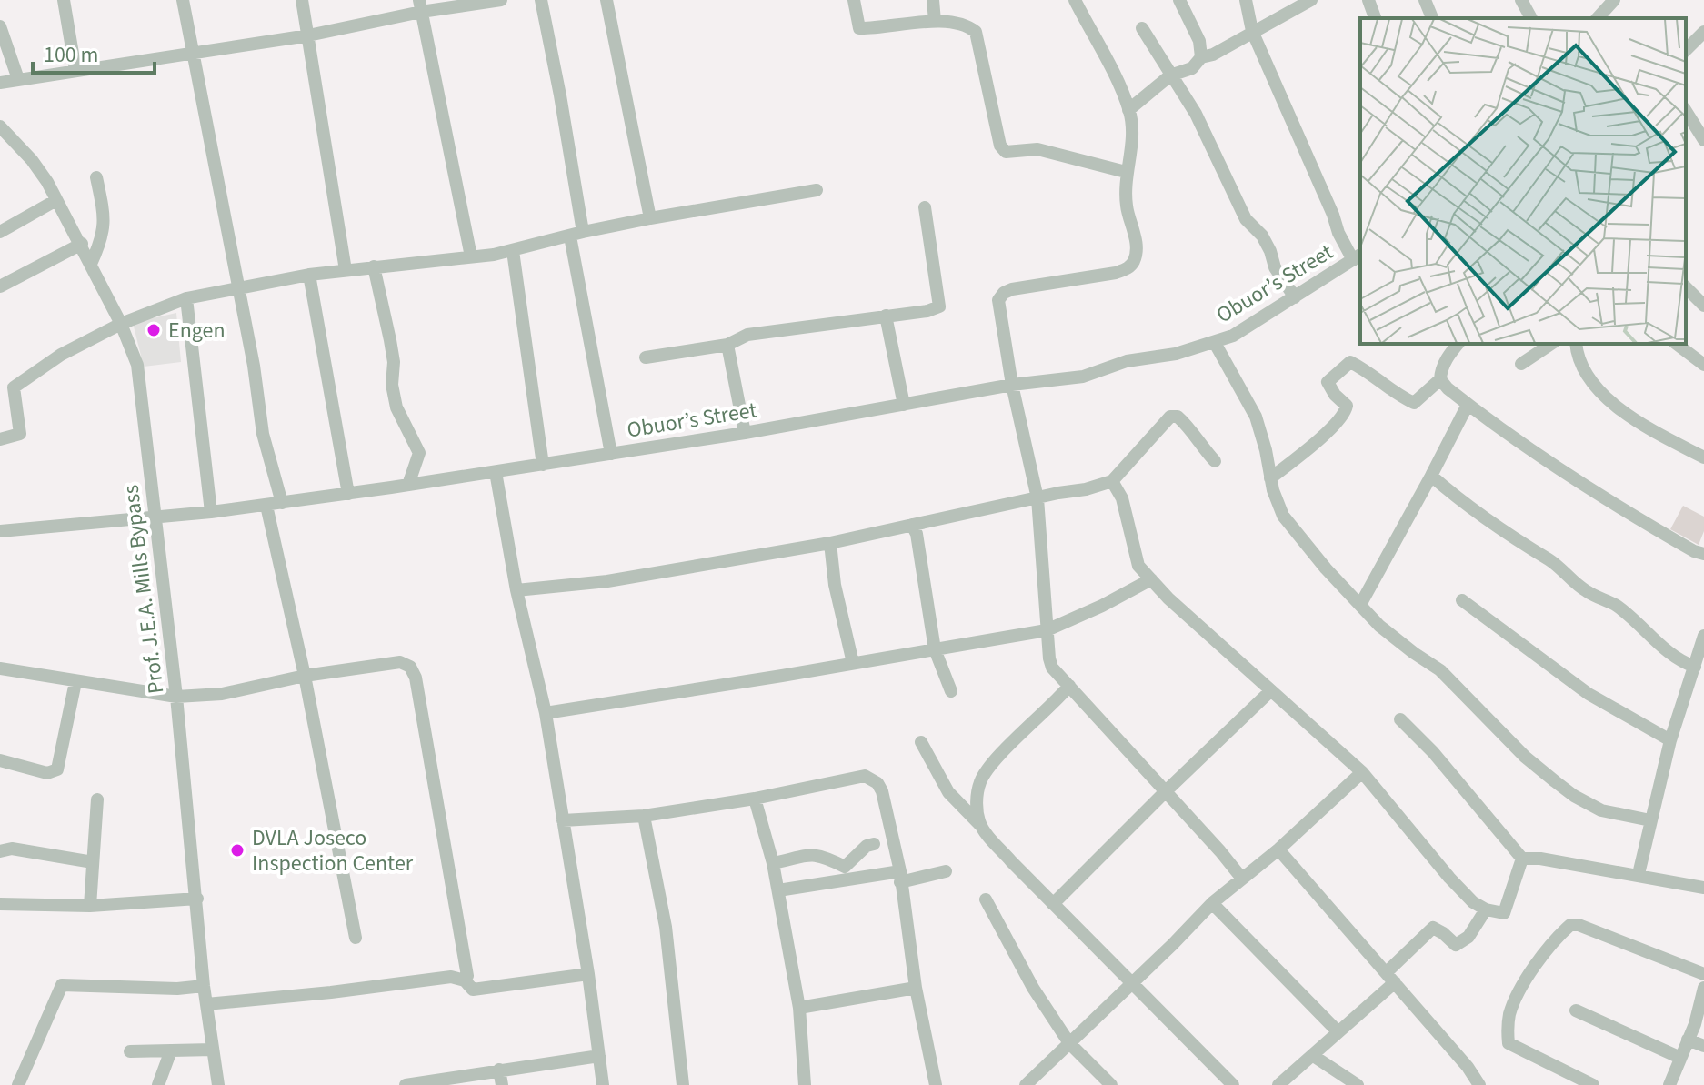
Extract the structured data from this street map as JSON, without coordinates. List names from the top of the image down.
{
  "streets": {
    "street": ["Obuor’s Street", "Prof. J.E.A. Mills Bypass"]
  },
  "crossings": [
    ["Obuor’s Street", "Prof. J.E.A. Mills Bypass"]
  ],
  "places": ["Engen", "DVLA Joseco Inspection Center"],
  "scale_bar": "100 m"
}
